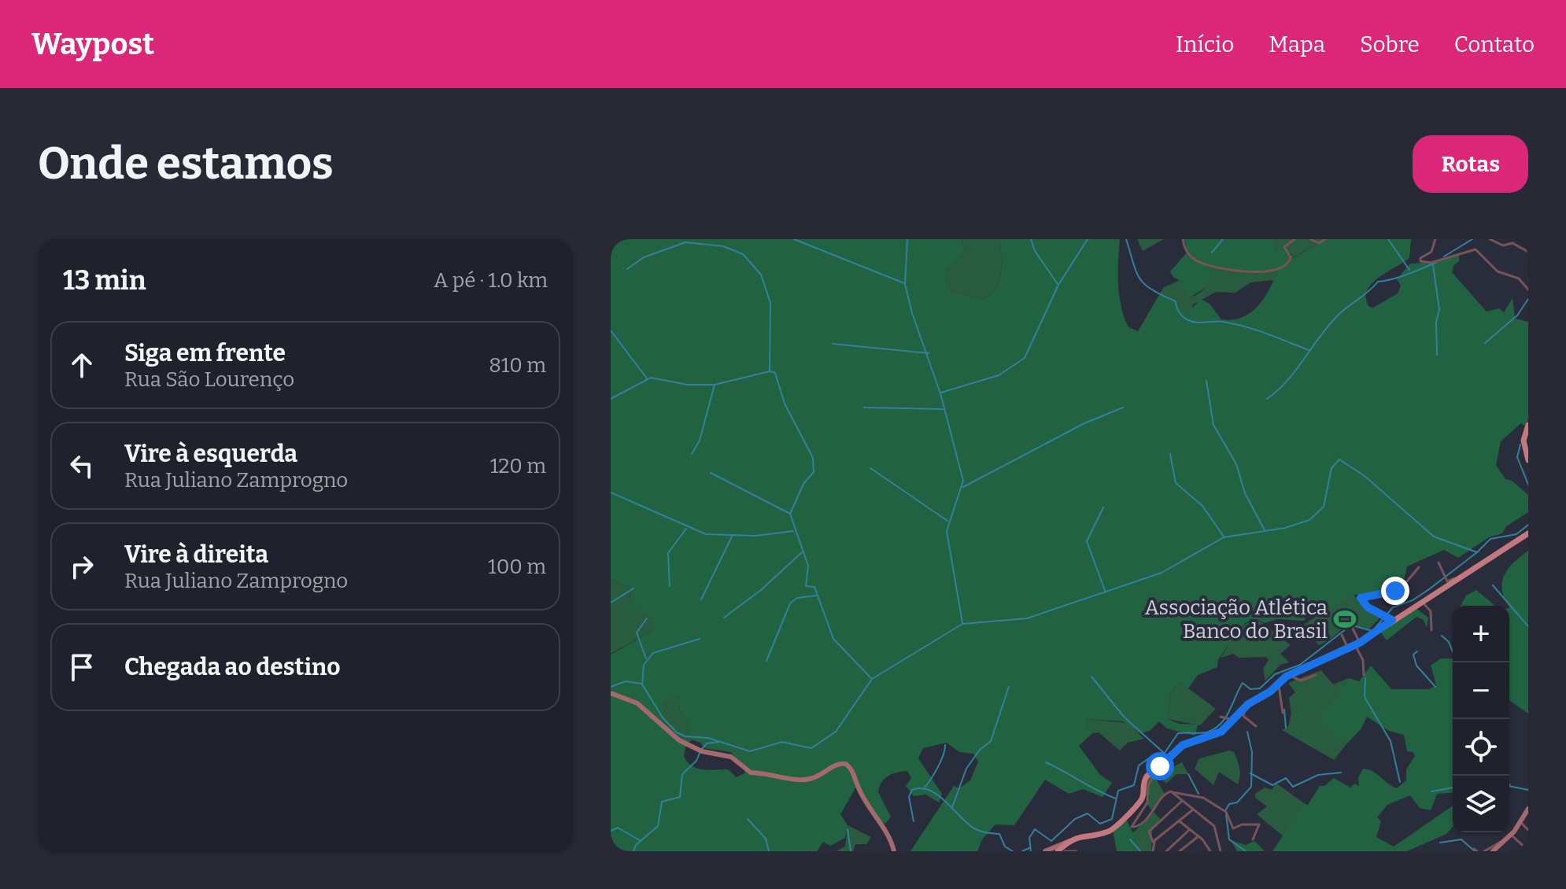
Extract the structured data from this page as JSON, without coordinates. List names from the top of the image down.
{
  "places": {
    "sports": ["Associação Atlética Banco do Brasil"]
  },
  "page": {
    "header": "Waypost",
    "nav": [
      "Início",
      "Mapa",
      "Sobre",
      "Contato"
    ],
    "buttons": "Rotas",
    "title": "Onde estamos",
    "heading": ["13 min", "A pé · 1.0 km"],
    "list": [
      ["Siga em frente", "Rua São Lourenço", "810 m"],
      ["Vire à esquerda", "Rua Juliano Zamprogno", "120 m"],
      ["Vire à direita", "Rua Juliano Zamprogno", "100 m"],
      "Chegada ao destino"
    ],
    "map_buttons": ["+", "−"]
  }
}
